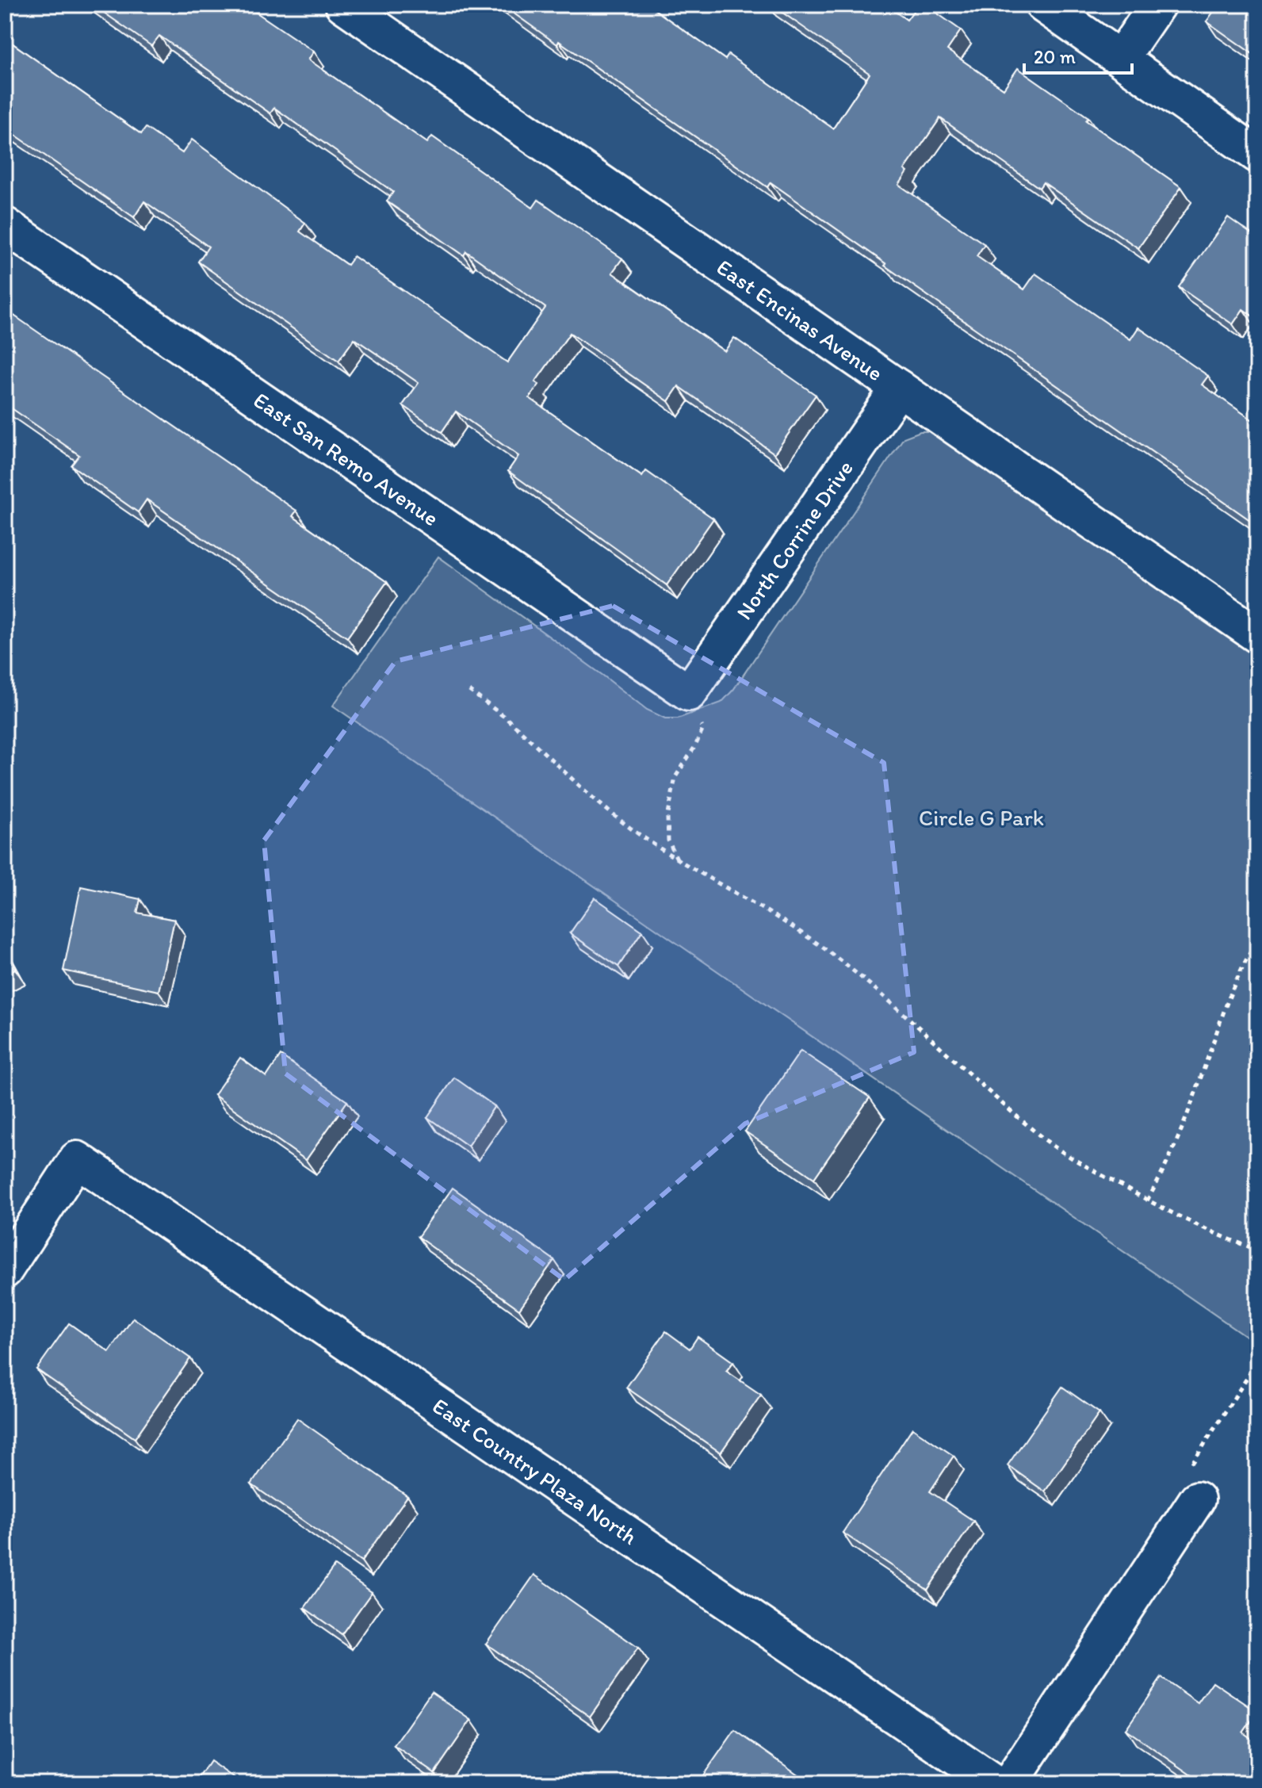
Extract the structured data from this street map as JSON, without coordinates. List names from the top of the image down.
{
  "streets": {
    "street": [
      "East Encinas Avenue",
      "East San Remo Avenue",
      "North Corrine Drive",
      "East Country Plaza North"
    ]
  },
  "crossings": [
    ["East Encinas Avenue", "North Corrine Drive"],
    ["East San Remo Avenue", "North Corrine Drive"]
  ],
  "parks": ["Circle G Park"],
  "scale_bar": "20 m"
}
